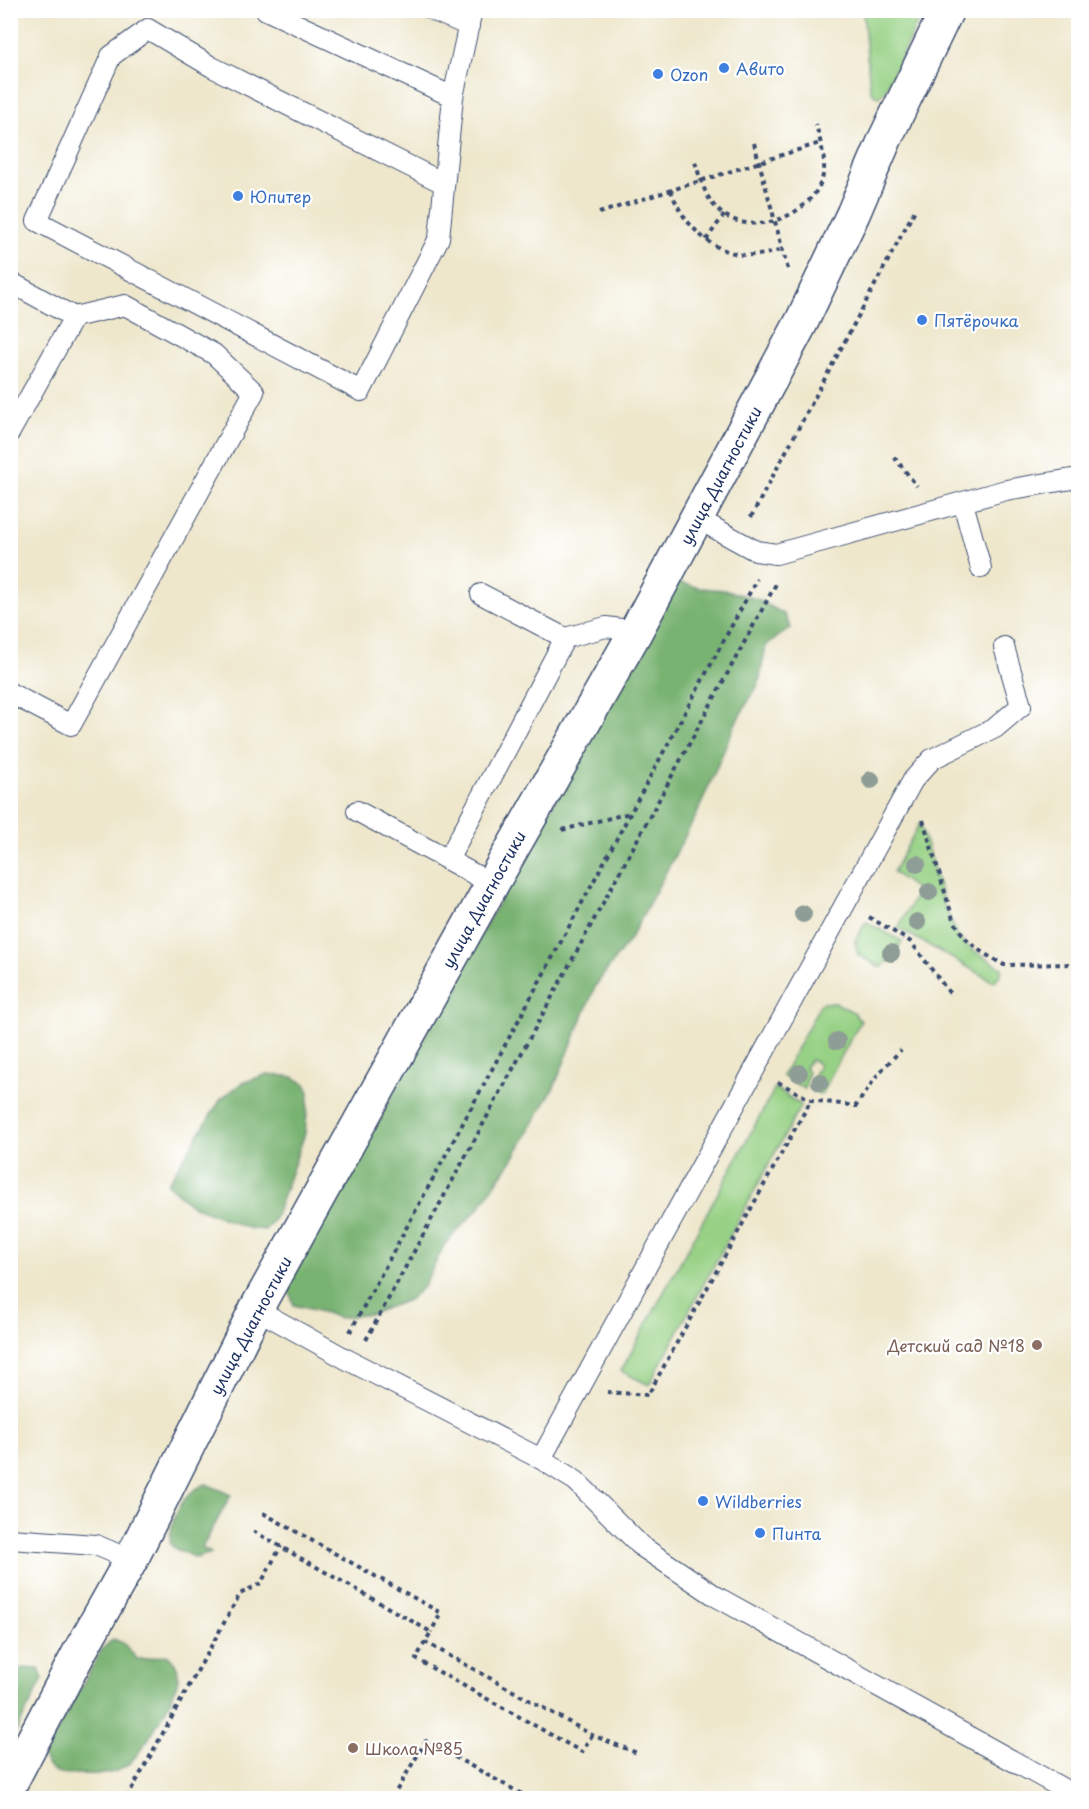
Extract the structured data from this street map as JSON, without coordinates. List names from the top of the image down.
{
  "streets": {
    "street": ["улица Диагностики"]
  },
  "places": [
    "Авито",
    "Ozon",
    "Юпитер",
    "Пятёрочка",
    "Детский сад №18",
    "Wildberries",
    "Пинта",
    "Школа №85"
  ]
}
